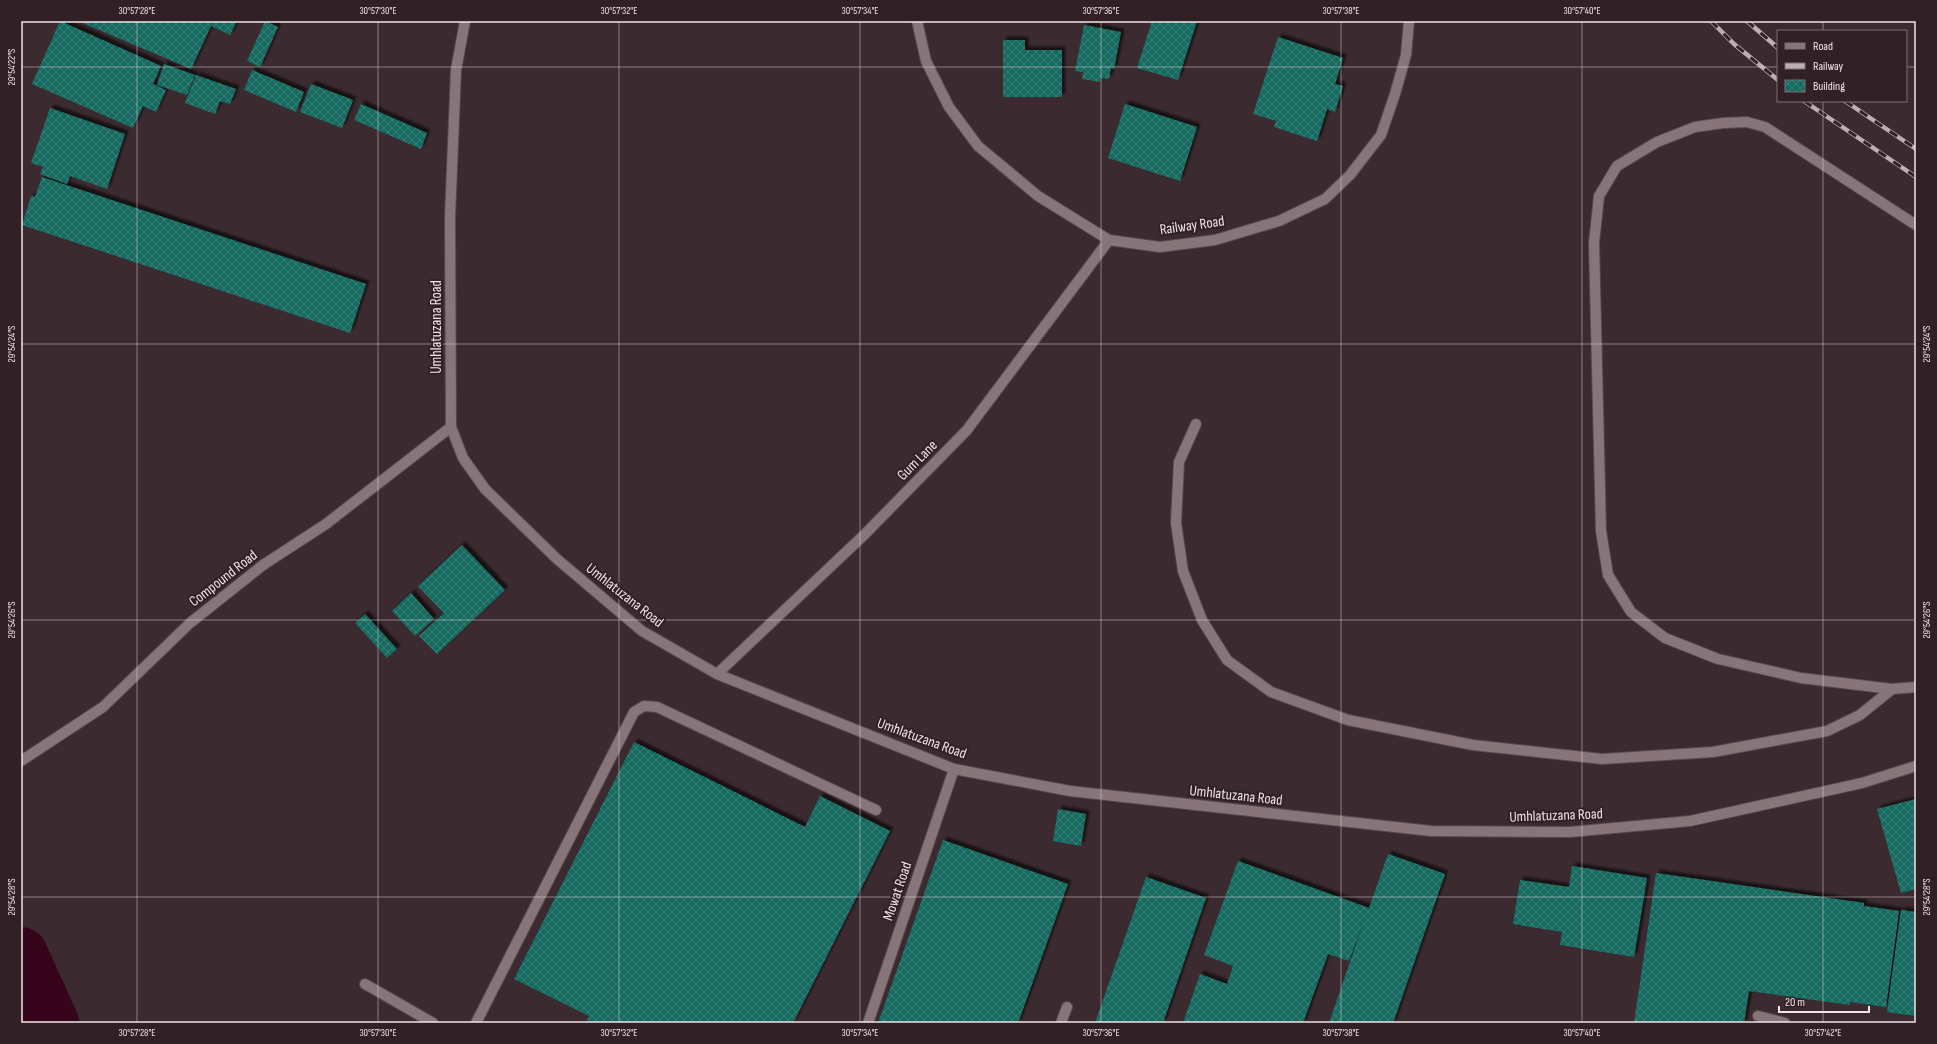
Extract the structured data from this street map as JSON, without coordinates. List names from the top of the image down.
{
  "streets": {
    "street": [
      "Railway Road",
      "Umhlatuzana Road",
      "Gum Lane",
      "Compound Road",
      "Mowat Road"
    ]
  },
  "crossings": [
    ["Railway Road", "Gum Lane"],
    ["Umhlatuzana Road", "Gum Lane"],
    ["Umhlatuzana Road", "Compound Road"],
    ["Umhlatuzana Road", "Mowat Road"]
  ],
  "legend": ["Road", "Railway", "Building"],
  "scale_bar": "20 m",
  "coordinates": [
    "30°57'28\"E",
    "30°57'30\"E",
    "30°57'32\"E",
    "30°57'34\"E",
    "30°57'36\"E",
    "30°57'38\"E",
    "30°57'40\"E",
    "29°54'22\"S",
    "29°54'24\"S",
    "29°54'26\"S",
    "29°54'28\"S",
    "30°57'42\"E"
  ]
}
